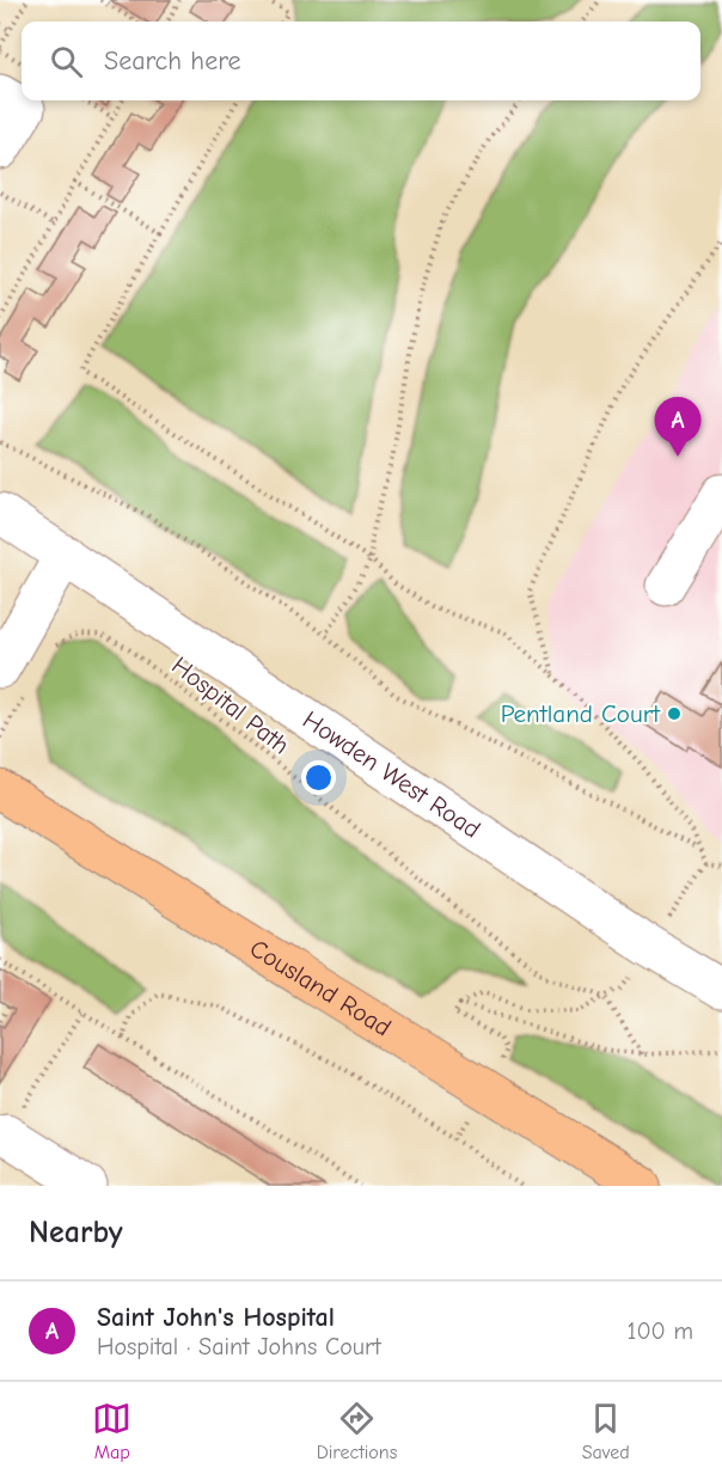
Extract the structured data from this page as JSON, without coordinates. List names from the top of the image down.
{
  "streets": {
    "main road": ["Cousland Road"],
    "street": ["Howden West Road"],
    "path": ["Hospital Path"]
  },
  "places": ["Pentland Court"],
  "page": {
    "search": "Search here",
    "pins": "A",
    "heading": "Nearby",
    "list": [
      {
        "mark": "A",
        "name": "Saint John's Hospital",
        "note": "Hospital · Saint Johns Court",
        "value": "100 m"
      }
    ],
    "nav": ["Map", "Directions", "Saved"]
  }
}
